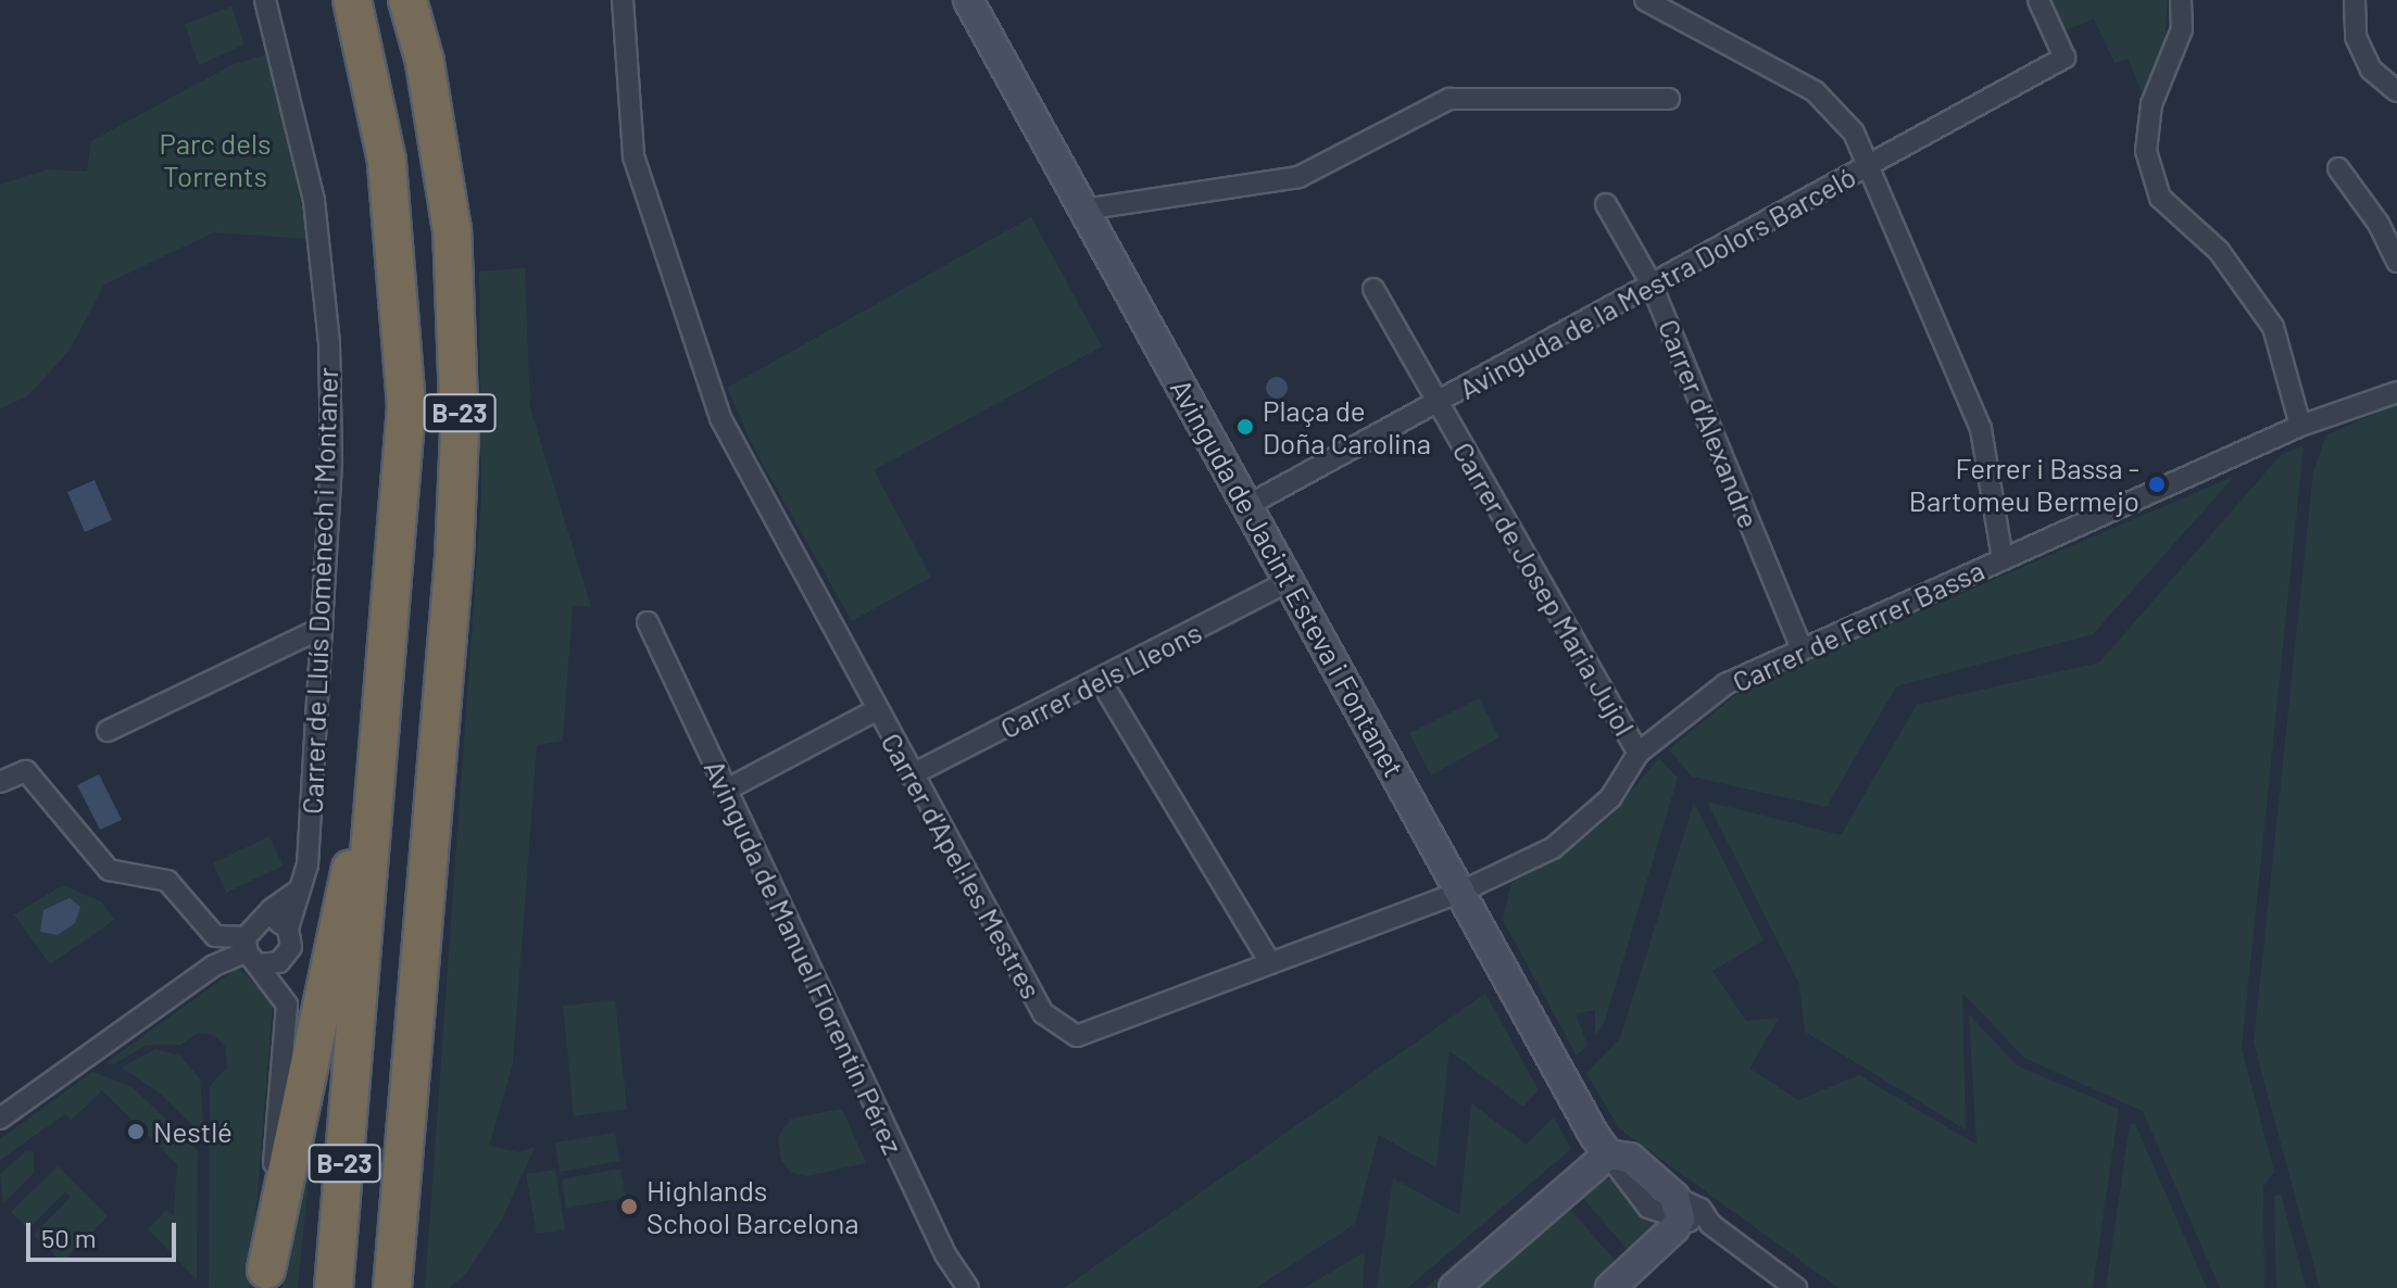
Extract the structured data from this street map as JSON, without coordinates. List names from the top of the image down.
{
  "streets": {
    "highway": ["B-23"],
    "street": [
      "Avinguda de la Mestra Dolors Barceló",
      "Carrer d'Alexandre",
      "Avinguda de Jacint Esteva i Fontanet",
      "Carrer de Josep Maria Jujol",
      "Carrer de Lluís Domènech i Montaner",
      "Carrer de Ferrer Bassa",
      "Carrer dels Lleons",
      "Carrer d'Apel·les Mestres",
      "Avinguda de Manuel Florentín Pérez"
    ]
  },
  "crossings": [
    ["Avinguda de la Mestra Dolors Barceló", "Carrer d'Alexandre"],
    ["Avinguda de la Mestra Dolors Barceló", "Avinguda de Jacint Esteva i Fontanet"],
    ["Avinguda de la Mestra Dolors Barceló", "Carrer de Josep Maria Jujol"],
    ["Carrer d'Alexandre", "Carrer de Ferrer Bassa"],
    ["Avinguda de Jacint Esteva i Fontanet", "Carrer de Ferrer Bassa"],
    ["Avinguda de Jacint Esteva i Fontanet", "Carrer dels Lleons"],
    ["Avinguda de Jacint Esteva i Fontanet", "Carrer d'Apel·les Mestres"],
    ["Carrer de Josep Maria Jujol", "Carrer de Ferrer Bassa"],
    ["Carrer de Ferrer Bassa", "Carrer d'Apel·les Mestres"],
    ["Carrer dels Lleons", "Carrer d'Apel·les Mestres"]
  ],
  "parks": ["Parc dels Torrents"],
  "places": [
    "Plaça de Doña Carolina",
    "Ferrer i Bassa - Bartomeu Bermejo",
    "Nestlé",
    "Highlands School Barcelona"
  ],
  "scale_bar": "50 m"
}
